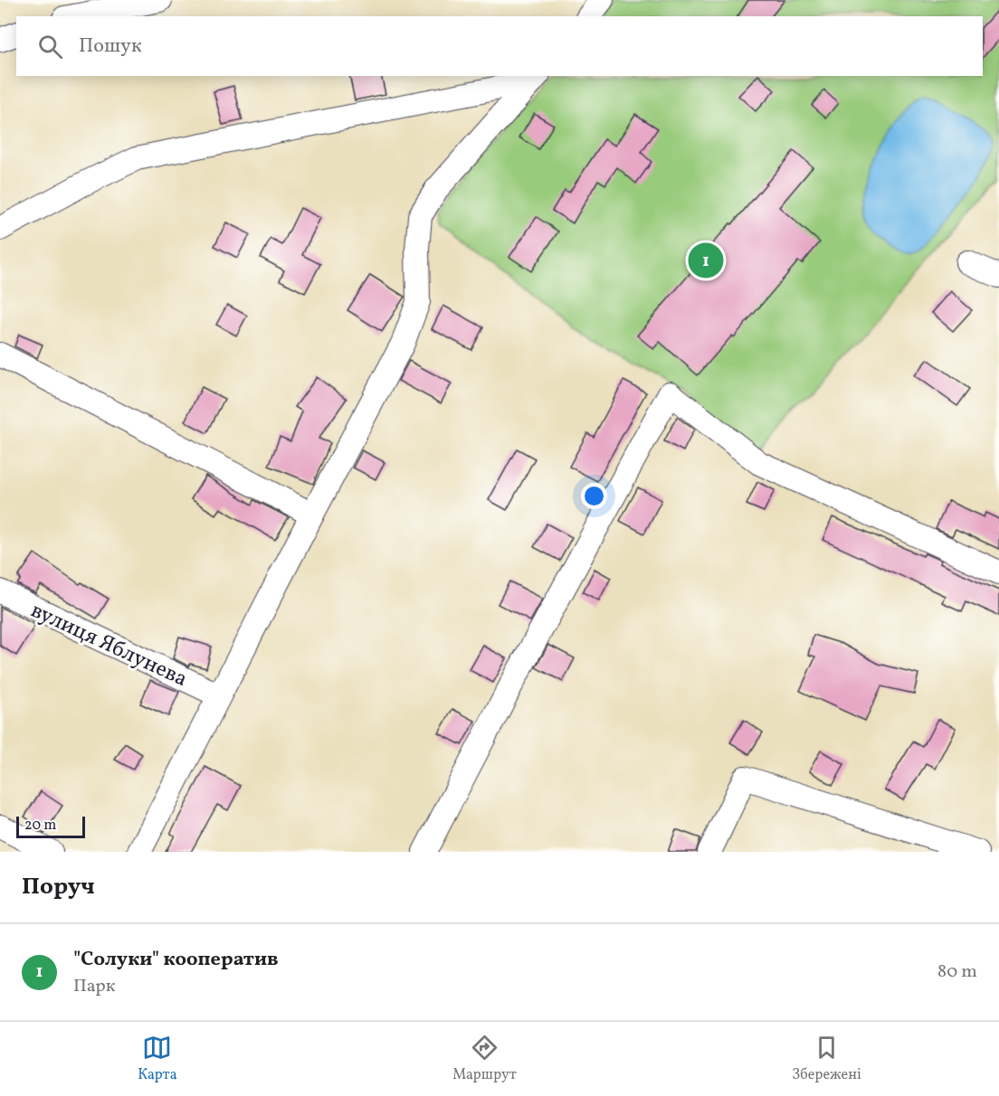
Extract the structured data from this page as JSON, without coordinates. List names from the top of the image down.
{
  "streets": {
    "street": ["вулиця Яблунева"]
  },
  "scale_bar": "20 m",
  "page": {
    "search": "Пошук",
    "pins": "1",
    "scale": "20 m",
    "heading": "Поруч",
    "list": [
      {
        "mark": "1",
        "name": "\"Солуки\" кооператив",
        "note": "Парк",
        "value": "80 m"
      }
    ],
    "nav": ["Карта", "Маршрут", "Збережені"]
  }
}
